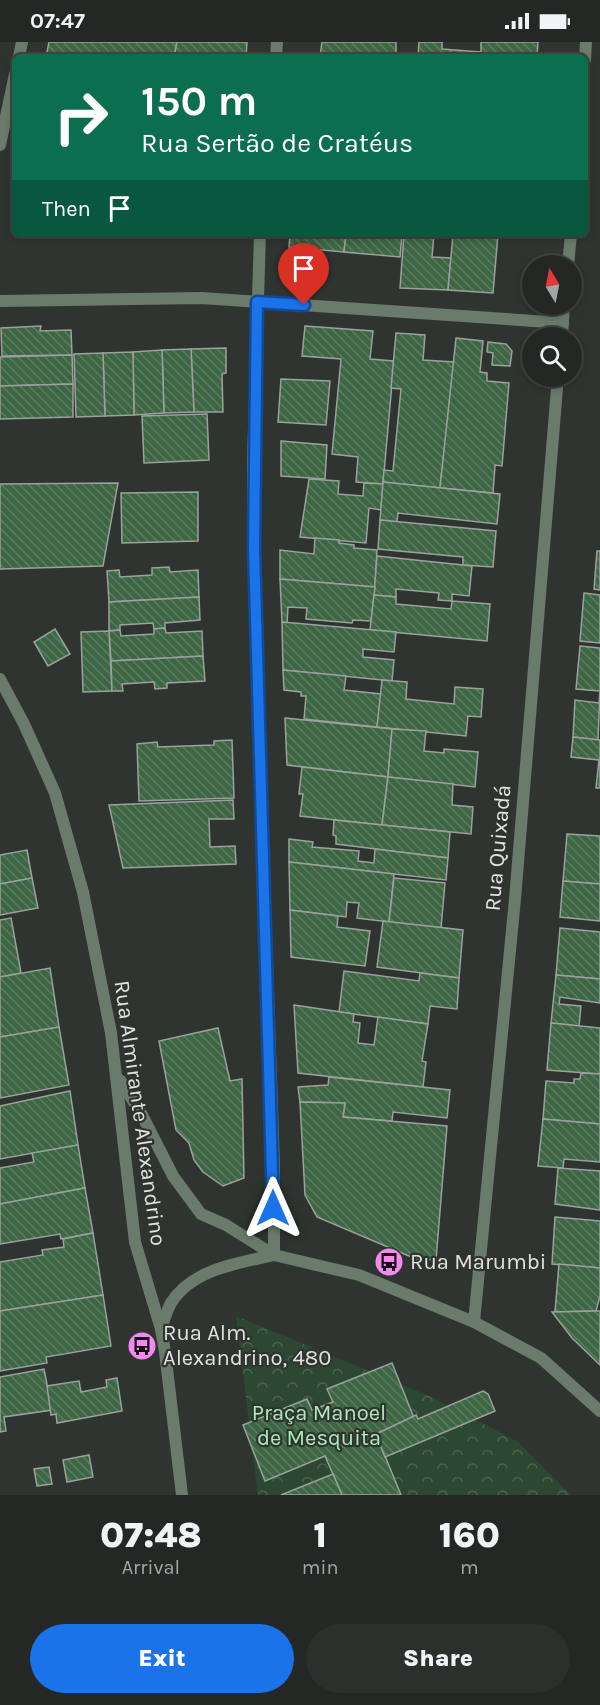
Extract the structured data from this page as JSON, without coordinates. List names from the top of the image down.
{
  "streets": {
    "street": ["Rua Quixadá", "Rua Almirante Alexandrino"]
  },
  "parks": ["Praça Manoel de Mesquita"],
  "places": {
    "bus stop": ["Rua Marumbi", "Rua Alm. Alexandrino, 480"]
  },
  "north": "top",
  "page": {
    "status": "07:47",
    "turn": ["150 m", "Rua Sertão de Cratéus"],
    "then": "Then",
    "eta": [
      "07:48",
      "Arrival",
      "1",
      "min",
      "160",
      "m"
    ],
    "buttons": ["Exit", "Share"]
  }
}
